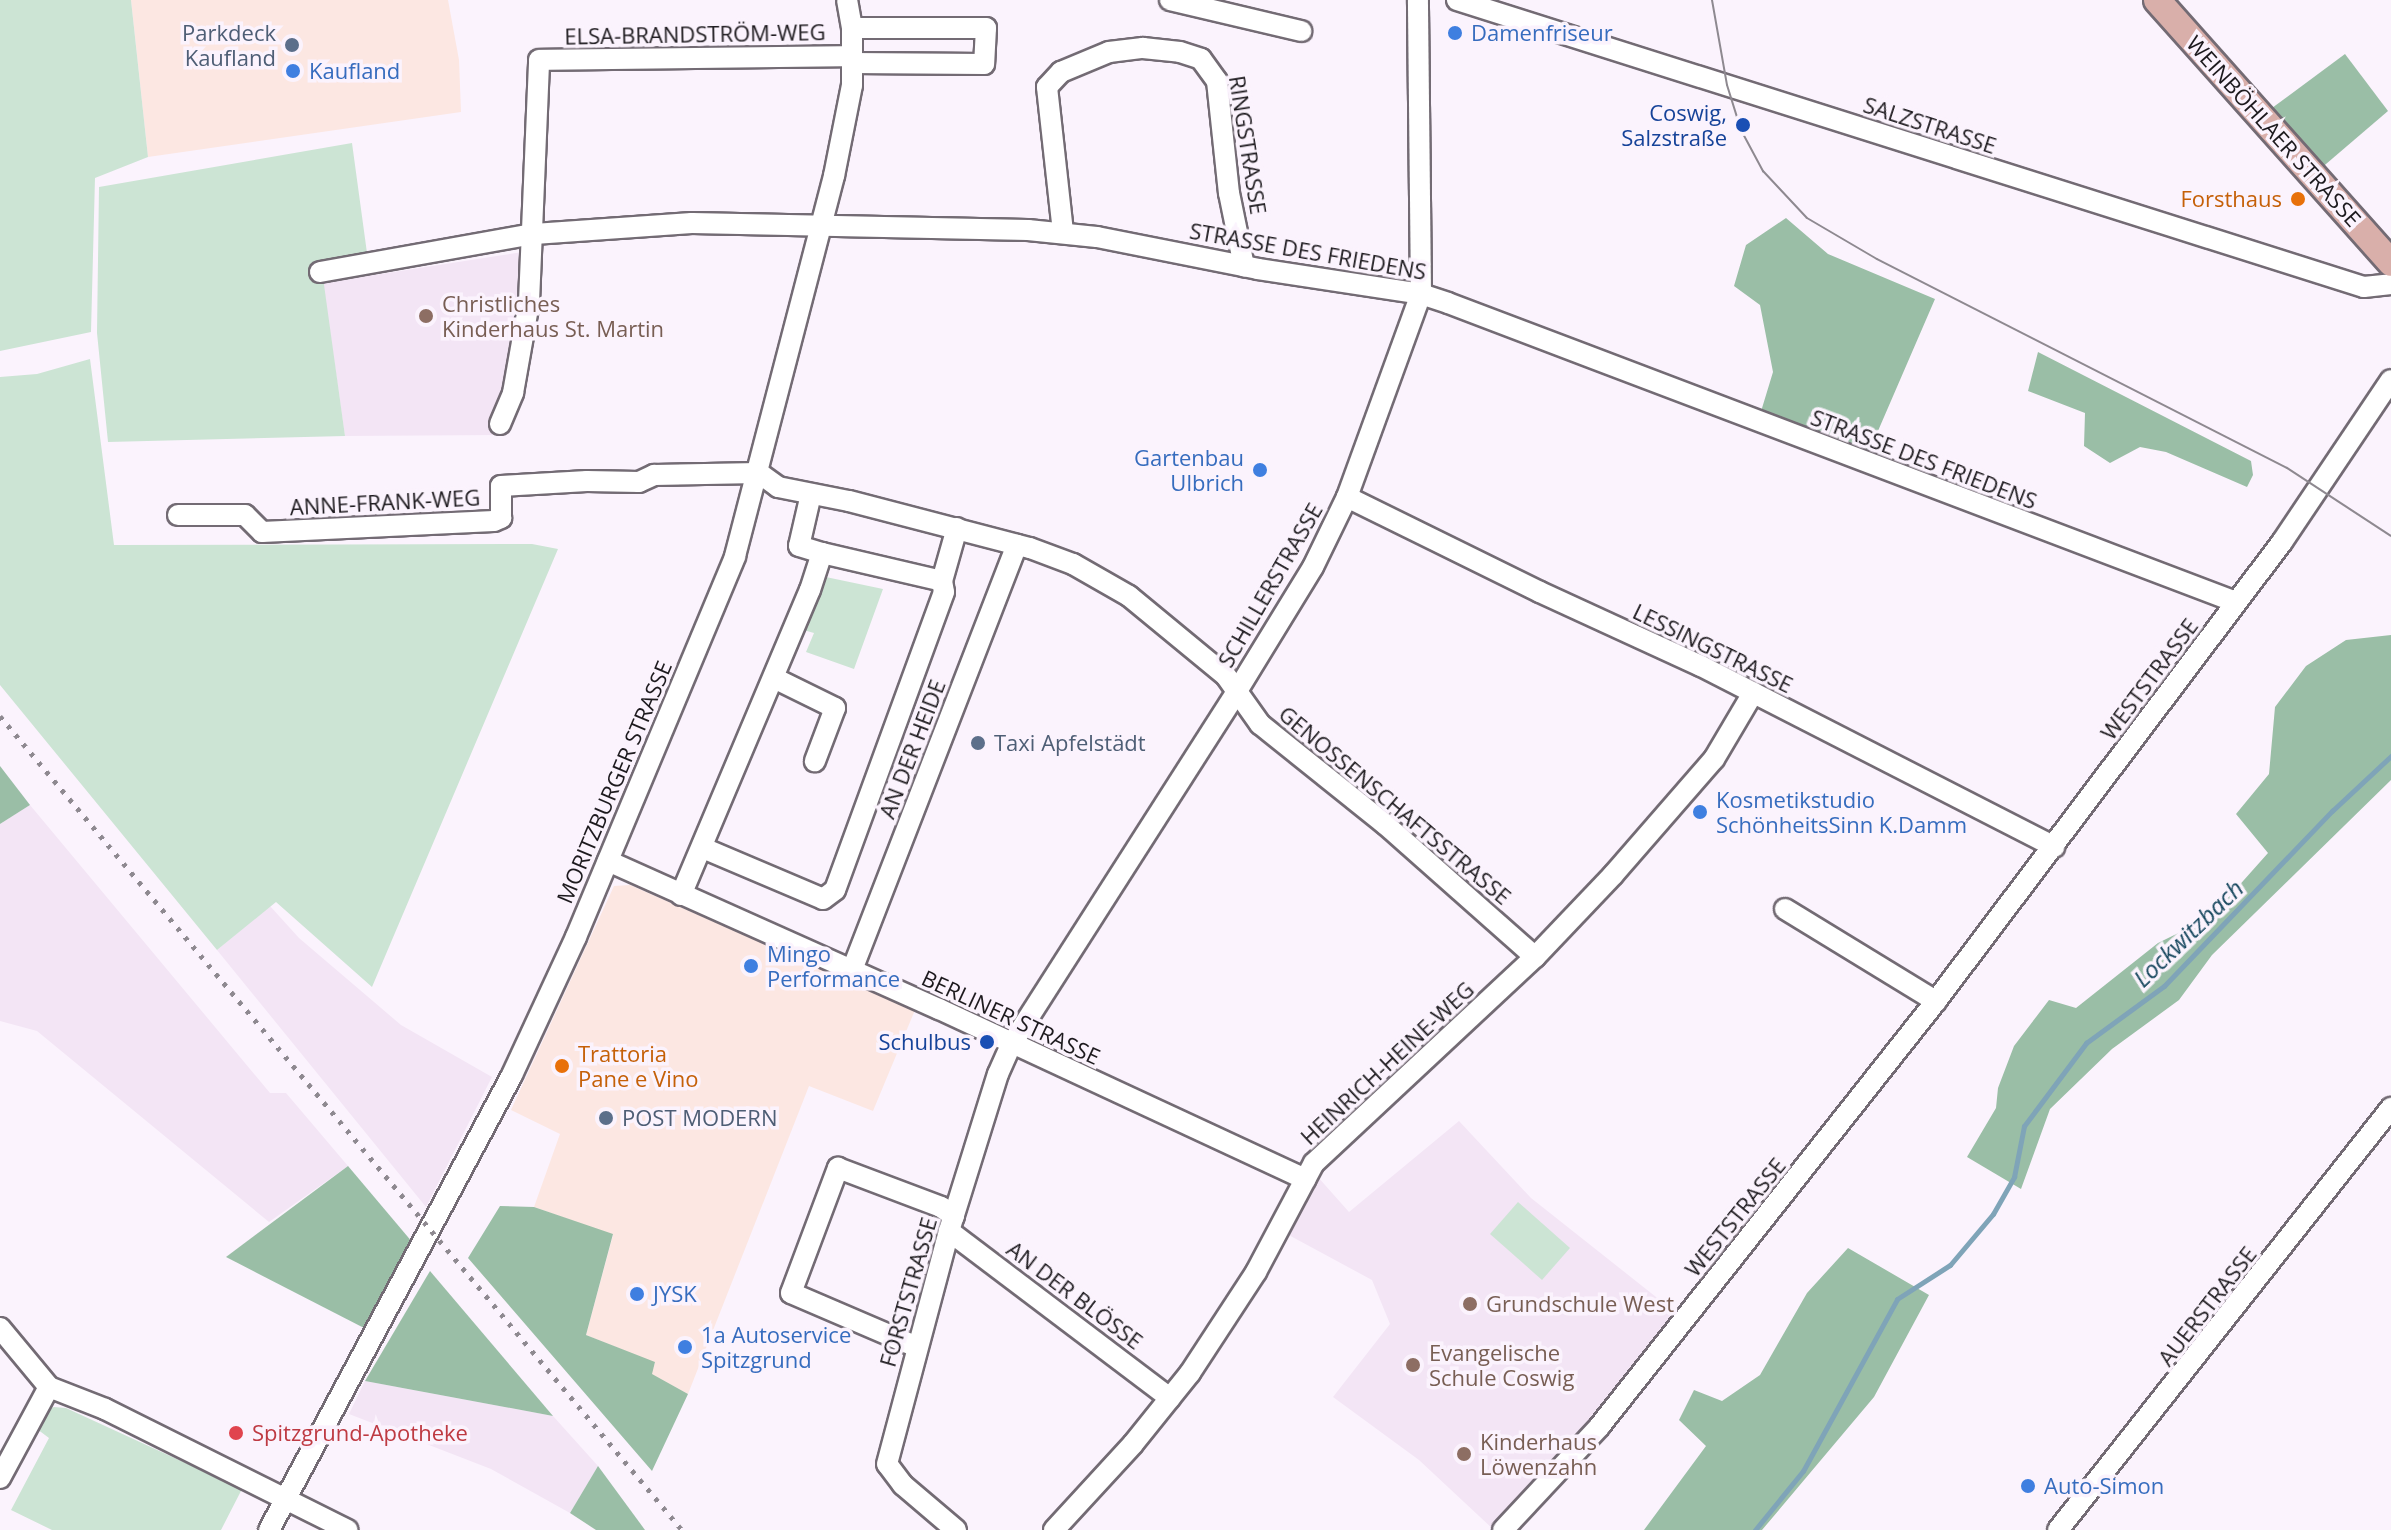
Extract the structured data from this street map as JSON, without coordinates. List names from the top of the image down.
{
  "streets": {
    "main road": ["WEINBÖHLAER STRASSE"],
    "street": [
      "ELSA-BRANDSTRÖM-WEG",
      "SALZSTRASSE",
      "RINGSTRASSE",
      "STRASSE DES FRIEDENS",
      "ANNE-FRANK-WEG",
      "SCHILLERSTRASSE",
      "LESSINGSTRASSE",
      "WESTSTRASSE",
      "AN DER HEIDE",
      "MORITZBURGER STRASSE",
      "GENOSSENSCHAFTSSTRASSE",
      "BERLINER STRASSE",
      "HEINRICH-HEINE-WEG",
      "FORSTSTRASSE",
      "AN DER BLÖSSE",
      "AUERSTRASSE"
    ]
  },
  "crossings": [
    ["ELSA-BRANDSTRÖM-WEG", "STRASSE DES FRIEDENS"],
    ["ELSA-BRANDSTRÖM-WEG", "MORITZBURGER STRASSE"],
    ["RINGSTRASSE", "STRASSE DES FRIEDENS"],
    ["STRASSE DES FRIEDENS", "SCHILLERSTRASSE"],
    ["STRASSE DES FRIEDENS", "WESTSTRASSE"],
    ["STRASSE DES FRIEDENS", "MORITZBURGER STRASSE"],
    ["ANNE-FRANK-WEG", "MORITZBURGER STRASSE"],
    ["ANNE-FRANK-WEG", "GENOSSENSCHAFTSSTRASSE"],
    ["SCHILLERSTRASSE", "LESSINGSTRASSE"],
    ["SCHILLERSTRASSE", "GENOSSENSCHAFTSSTRASSE"],
    ["SCHILLERSTRASSE", "BERLINER STRASSE"],
    ["SCHILLERSTRASSE", "FORSTSTRASSE"],
    ["LESSINGSTRASSE", "WESTSTRASSE"],
    ["LESSINGSTRASSE", "HEINRICH-HEINE-WEG"],
    ["AN DER HEIDE", "GENOSSENSCHAFTSSTRASSE"],
    ["AN DER HEIDE", "BERLINER STRASSE"],
    ["MORITZBURGER STRASSE", "GENOSSENSCHAFTSSTRASSE"],
    ["MORITZBURGER STRASSE", "BERLINER STRASSE"],
    ["GENOSSENSCHAFTSSTRASSE", "HEINRICH-HEINE-WEG"],
    ["BERLINER STRASSE", "HEINRICH-HEINE-WEG"],
    ["BERLINER STRASSE", "FORSTSTRASSE"],
    ["HEINRICH-HEINE-WEG", "AN DER BLÖSSE"],
    ["FORSTSTRASSE", "AN DER BLÖSSE"]
  ],
  "water": ["Lockwitzbach"],
  "places": [
    "Damenfriseur",
    "Parkdeck Kaufland",
    "Kaufland",
    "Coswig, Salzstraße",
    "Forsthaus",
    "Christliches Kinderhaus St. Martin",
    "Gartenbau Ulbrich",
    "Taxi Apfelstädt",
    "Kosmetikstudio SchönheitsSinn K.Damm",
    "Mingo Performance",
    "Schulbus",
    "Trattoria Pane e Vino",
    "POST MODERN",
    "JYSK",
    "Grundschule West",
    "1a Autoservice Spitzgrund",
    "Evangelische Schule Coswig",
    "Spitzgrund-Apotheke",
    "Kinderhaus Löwenzahn",
    "Auto-Simon"
  ]
}
